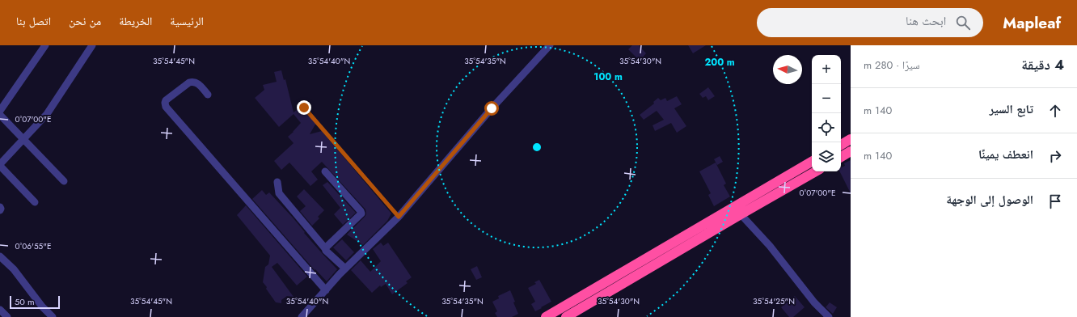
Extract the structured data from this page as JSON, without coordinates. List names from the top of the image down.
{
  "scale_bar": "50 m",
  "north": "left",
  "page": {
    "header": "Mapleaf",
    "search": "ابحث هنا",
    "nav": [
      "الرئيسية",
      "الخريطة",
      "من نحن",
      "اتصل بنا"
    ],
    "heading": ["4 دقيقة", "سيرًا · 280 m"],
    "map_buttons": ["+", "−"],
    "list": [
      ["تابع السير", "140 m"],
      ["انعطف يمينًا", "140 m"],
      "الوصول إلى الوجهة"
    ],
    "scale": "50 m"
  },
  "coordinates": [
    "35°54'45\"N",
    "35°54'40\"N",
    "35°54'35\"N",
    "35°54'30\"N",
    "0°07'00\"E",
    "0°06'55\"E",
    "35°54'25\"N"
  ],
  "rings": ["200 m", "100 m"]
}
